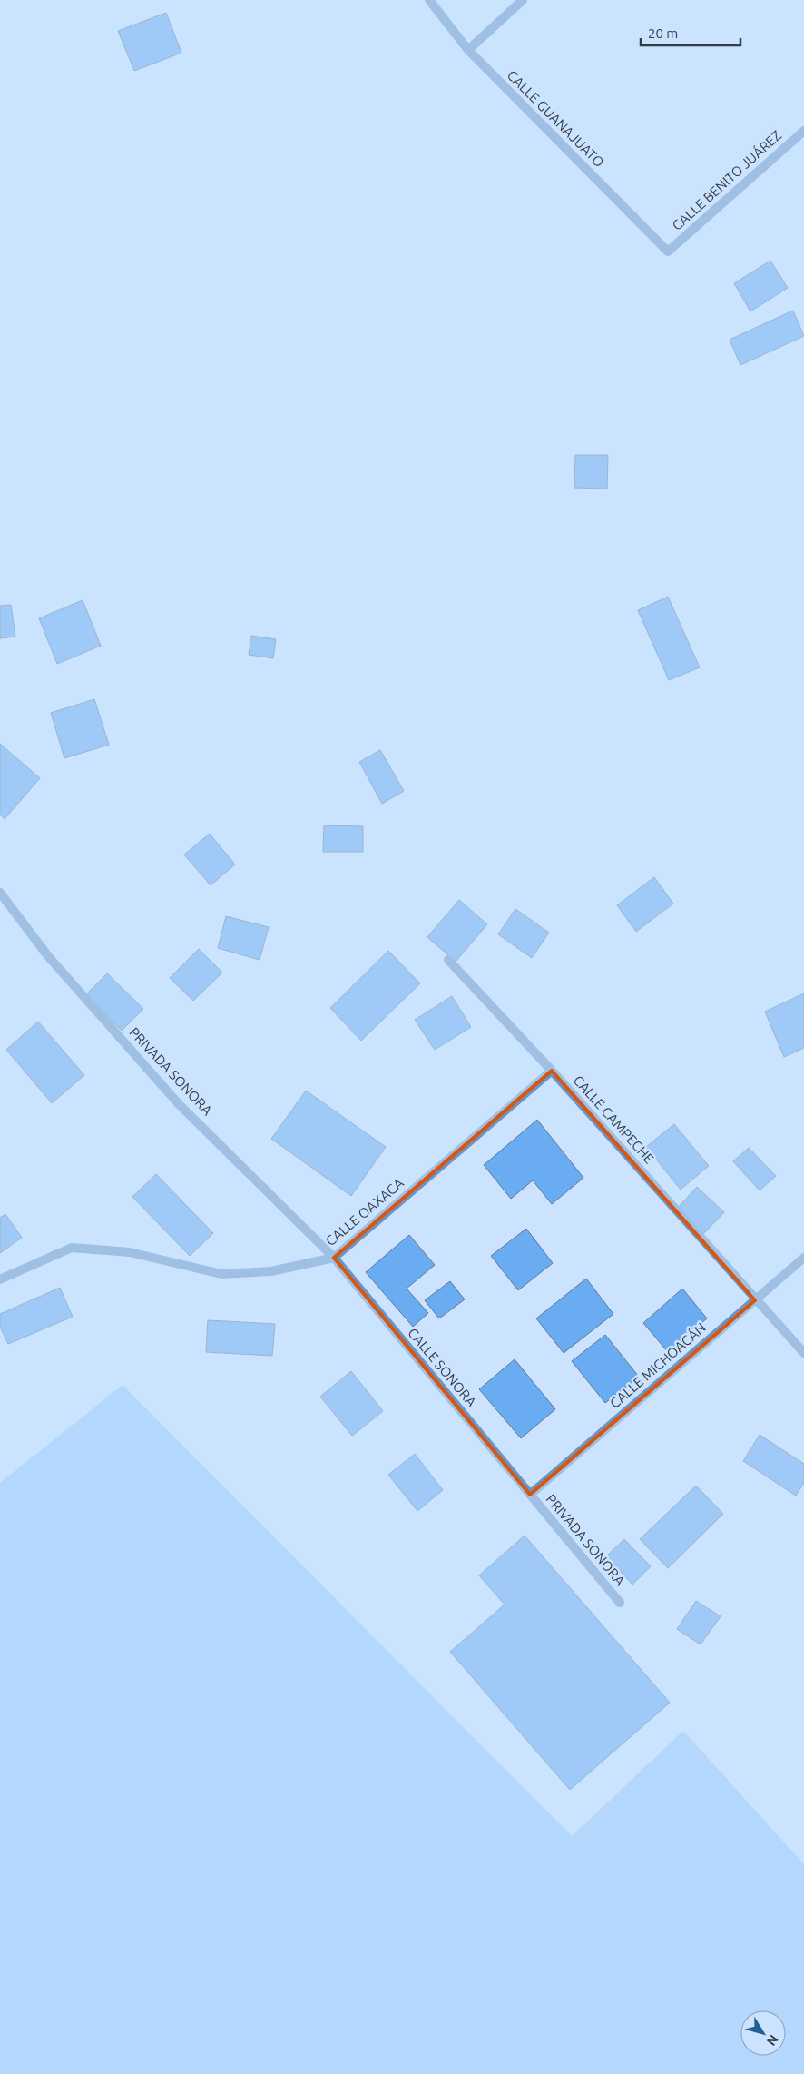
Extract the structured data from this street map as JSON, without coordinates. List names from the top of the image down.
{
  "streets": {
    "street": [
      "CALLE GUANAJUATO",
      "CALLE BENITO JUÁREZ",
      "PRIVADA SONORA",
      "CALLE CAMPECHE",
      "CALLE OAXACA",
      "CALLE MICHOACÁN",
      "CALLE SONORA"
    ]
  },
  "crossings": [
    ["CALLE GUANAJUATO", "CALLE BENITO JUÁREZ"],
    ["PRIVADA SONORA", "CALLE OAXACA"],
    ["PRIVADA SONORA", "CALLE MICHOACÁN"],
    ["PRIVADA SONORA", "CALLE SONORA"],
    ["CALLE CAMPECHE", "CALLE OAXACA"],
    ["CALLE CAMPECHE", "CALLE MICHOACÁN"],
    ["CALLE OAXACA", "CALLE SONORA"],
    ["CALLE MICHOACÁN", "CALLE SONORA"]
  ],
  "scale_bar": "20 m",
  "north": "bottom right"
}
